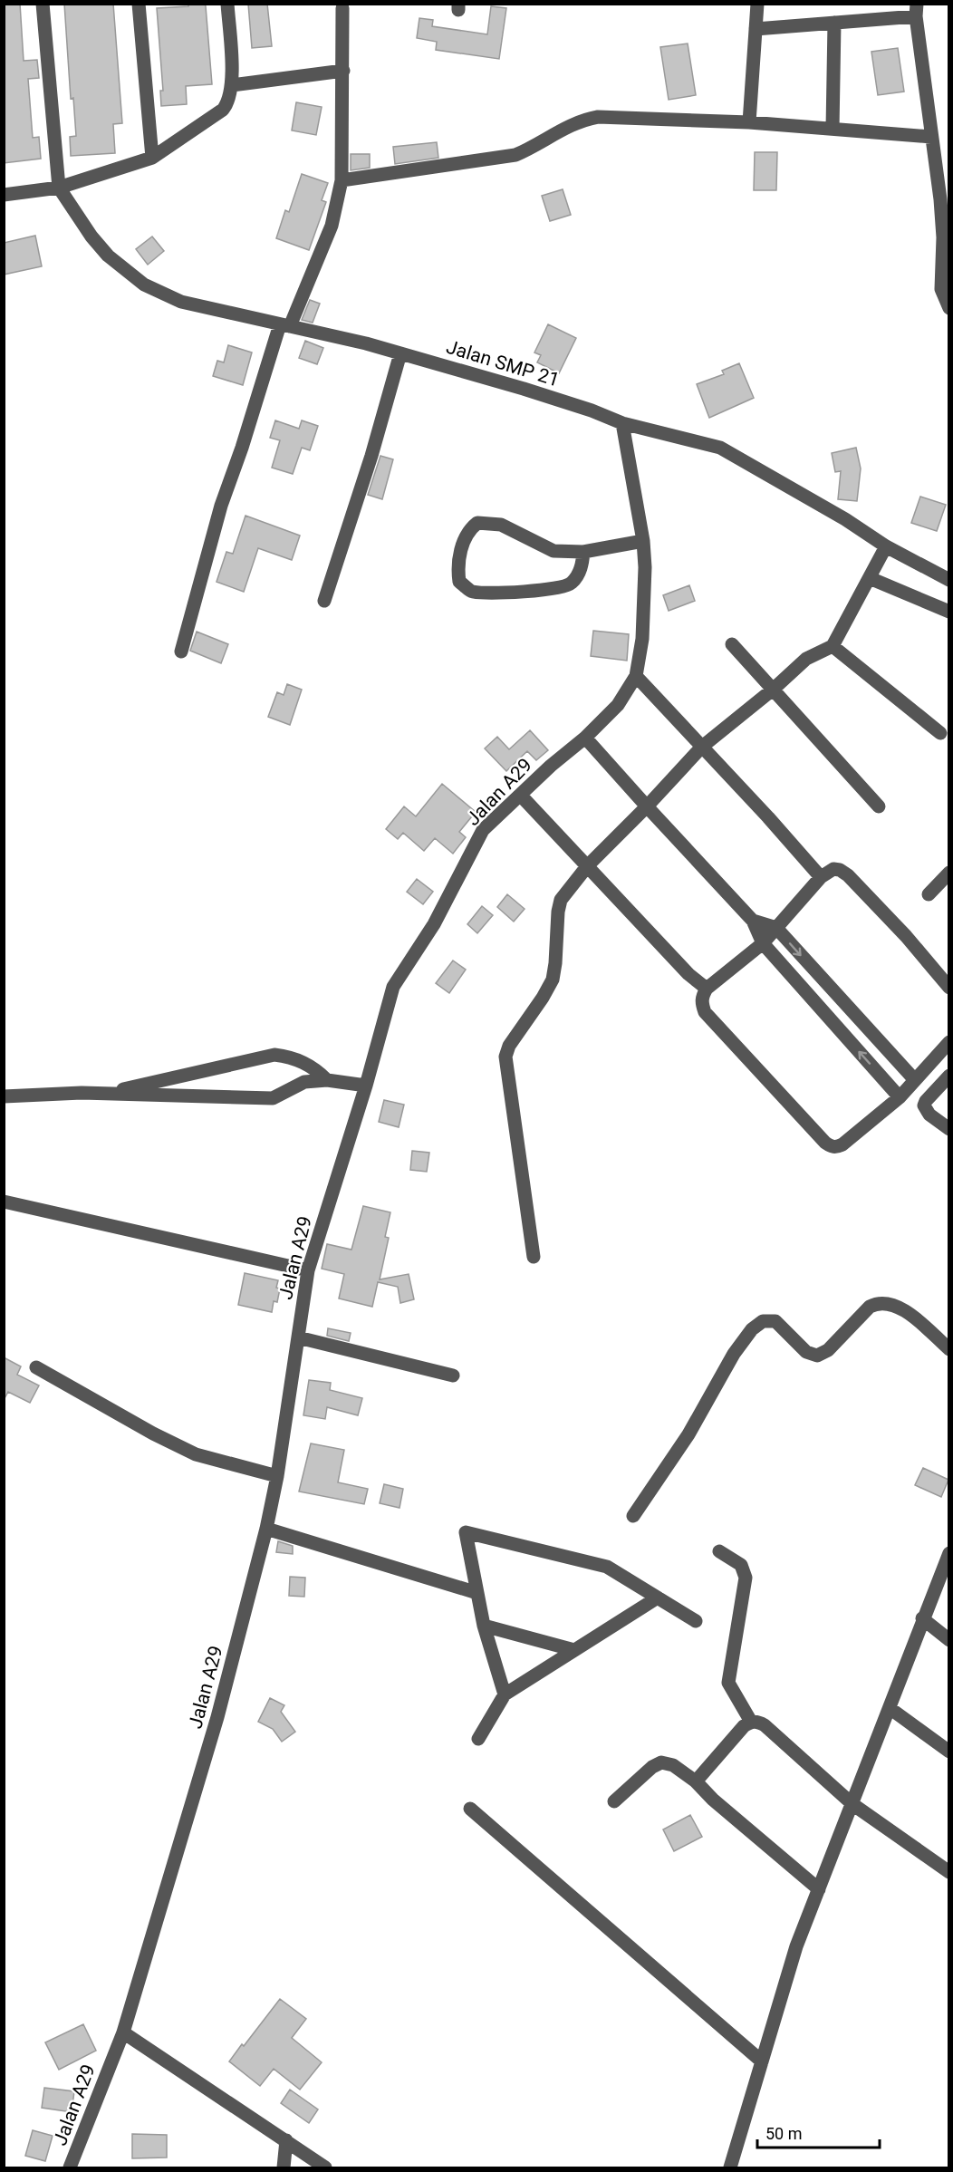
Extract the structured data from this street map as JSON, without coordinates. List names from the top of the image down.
{
  "streets": {
    "street": ["Jalan SMP 21", "Jalan A29"]
  },
  "crossings": [
    ["Jalan SMP 21", "Jalan A29"]
  ],
  "scale_bar": "50 m"
}
